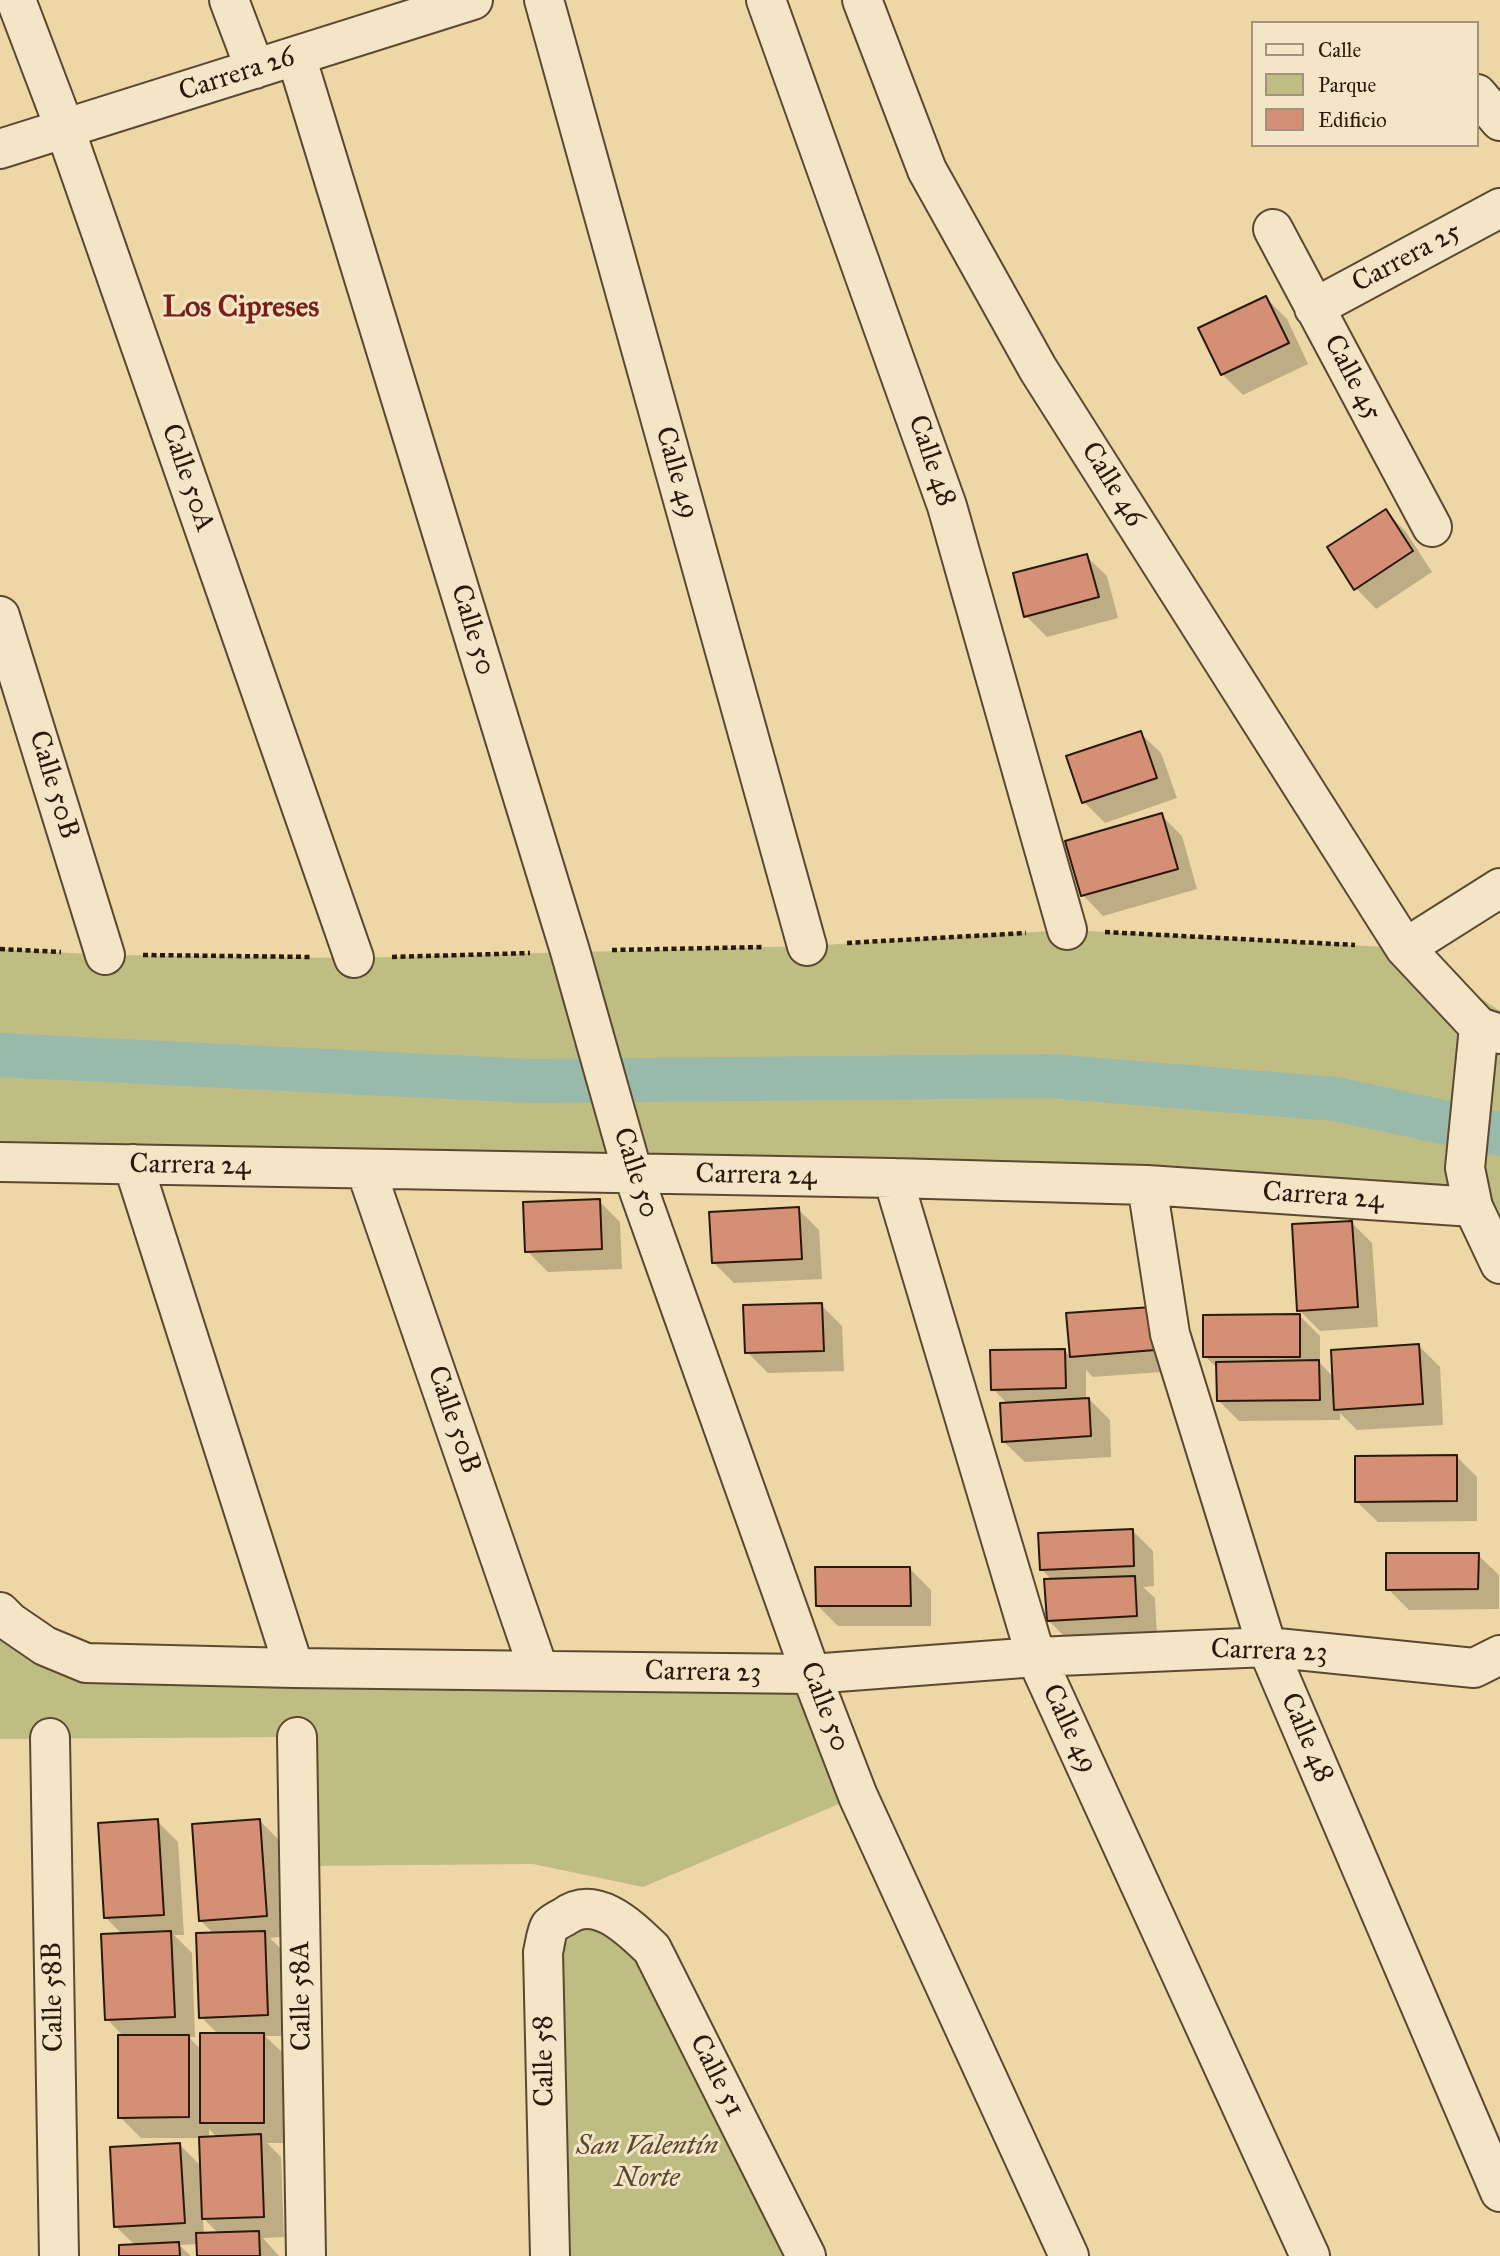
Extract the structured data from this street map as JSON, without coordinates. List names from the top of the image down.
{
  "streets": {
    "street": [
      "Carrera 26",
      "Carrera 25",
      "Calle 45",
      "Calle 48",
      "Calle 49",
      "Calle 50A",
      "Calle 46",
      "Calle 50",
      "Calle 50B",
      "Carrera 24",
      "Carrera 23",
      "Calle 58A",
      "Calle 58B",
      "Calle 58",
      "Calle 51"
    ]
  },
  "crossings": [
    ["Carrera 26", "Calle 50A"],
    ["Carrera 26", "Calle 50"],
    ["Carrera 25", "Calle 45"],
    ["Calle 48", "Carrera 24"],
    ["Calle 48", "Carrera 23"],
    ["Calle 49", "Carrera 24"],
    ["Calle 49", "Carrera 23"],
    ["Calle 50", "Carrera 24"],
    ["Calle 50", "Carrera 23"],
    ["Calle 50B", "Carrera 24"],
    ["Calle 50B", "Carrera 23"],
    ["Calle 58", "Calle 51"]
  ],
  "districts": ["Los Cipreses"],
  "parks": ["San Valentín Norte"],
  "legend": ["Calle", "Parque", "Edificio"]
}
